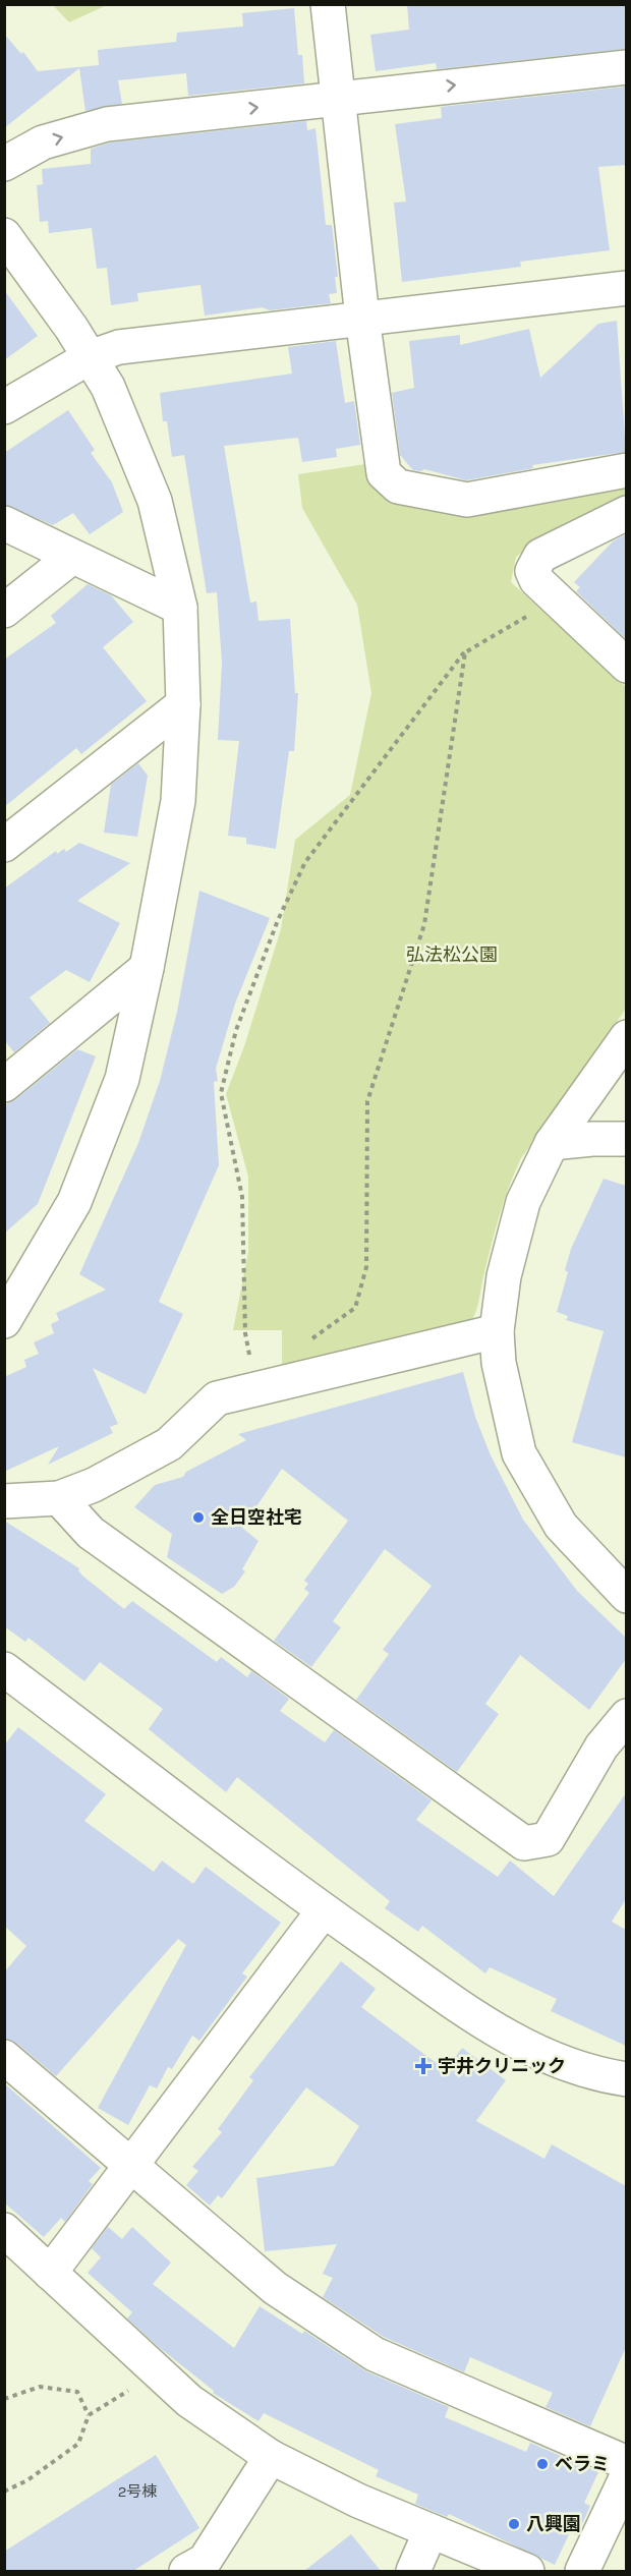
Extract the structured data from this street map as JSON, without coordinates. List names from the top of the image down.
{
  "parks": ["弘法松公園"],
  "places": {
    "other": ["全日空社宅", "ベラミ", "八興園"],
    "health": ["宇井クリニック"]
  },
  "house_numbers": ["2号棟"]
}
